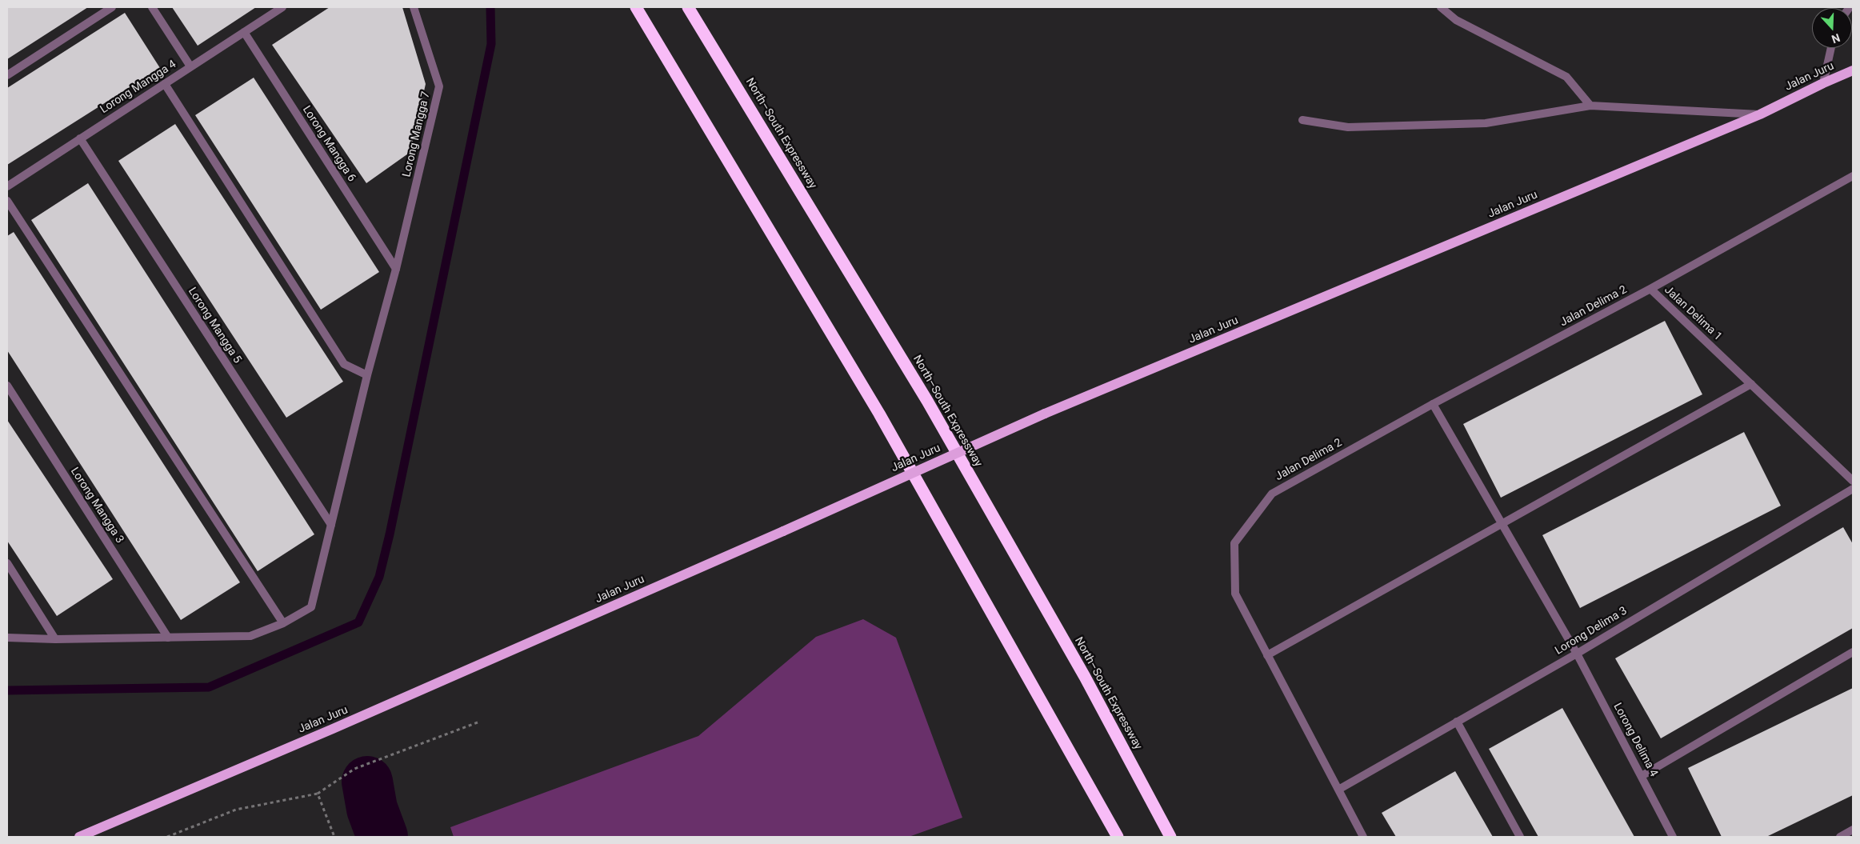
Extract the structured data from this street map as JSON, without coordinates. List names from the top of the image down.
{
  "streets": {
    "highway": ["North–South Expressway"],
    "main road": ["Jalan Juru"],
    "street": [
      "Lorong Mangga 4",
      "Lorong Mangga 7",
      "Lorong Mangga 6",
      "Jalan Delima 2",
      "Jalan Delima 1",
      "Lorong Mangga 5",
      "Lorong Mangga 3",
      "Lorong Delima 3",
      "Lorong Delima 4"
    ]
  },
  "crossings": [
    ["Lorong Mangga 4", "Lorong Mangga 6"],
    ["Lorong Mangga 4", "Lorong Mangga 5"],
    ["Lorong Mangga 7", "Lorong Mangga 6"],
    ["Lorong Mangga 7", "Lorong Mangga 5"],
    ["Lorong Mangga 7", "Lorong Mangga 3"],
    ["Jalan Delima 2", "Jalan Delima 1"],
    ["Jalan Delima 2", "Lorong Delima 3"],
    ["Jalan Delima 2", "Lorong Delima 4"],
    ["Lorong Delima 3", "Lorong Delima 4"]
  ],
  "north": "bottom"
}
